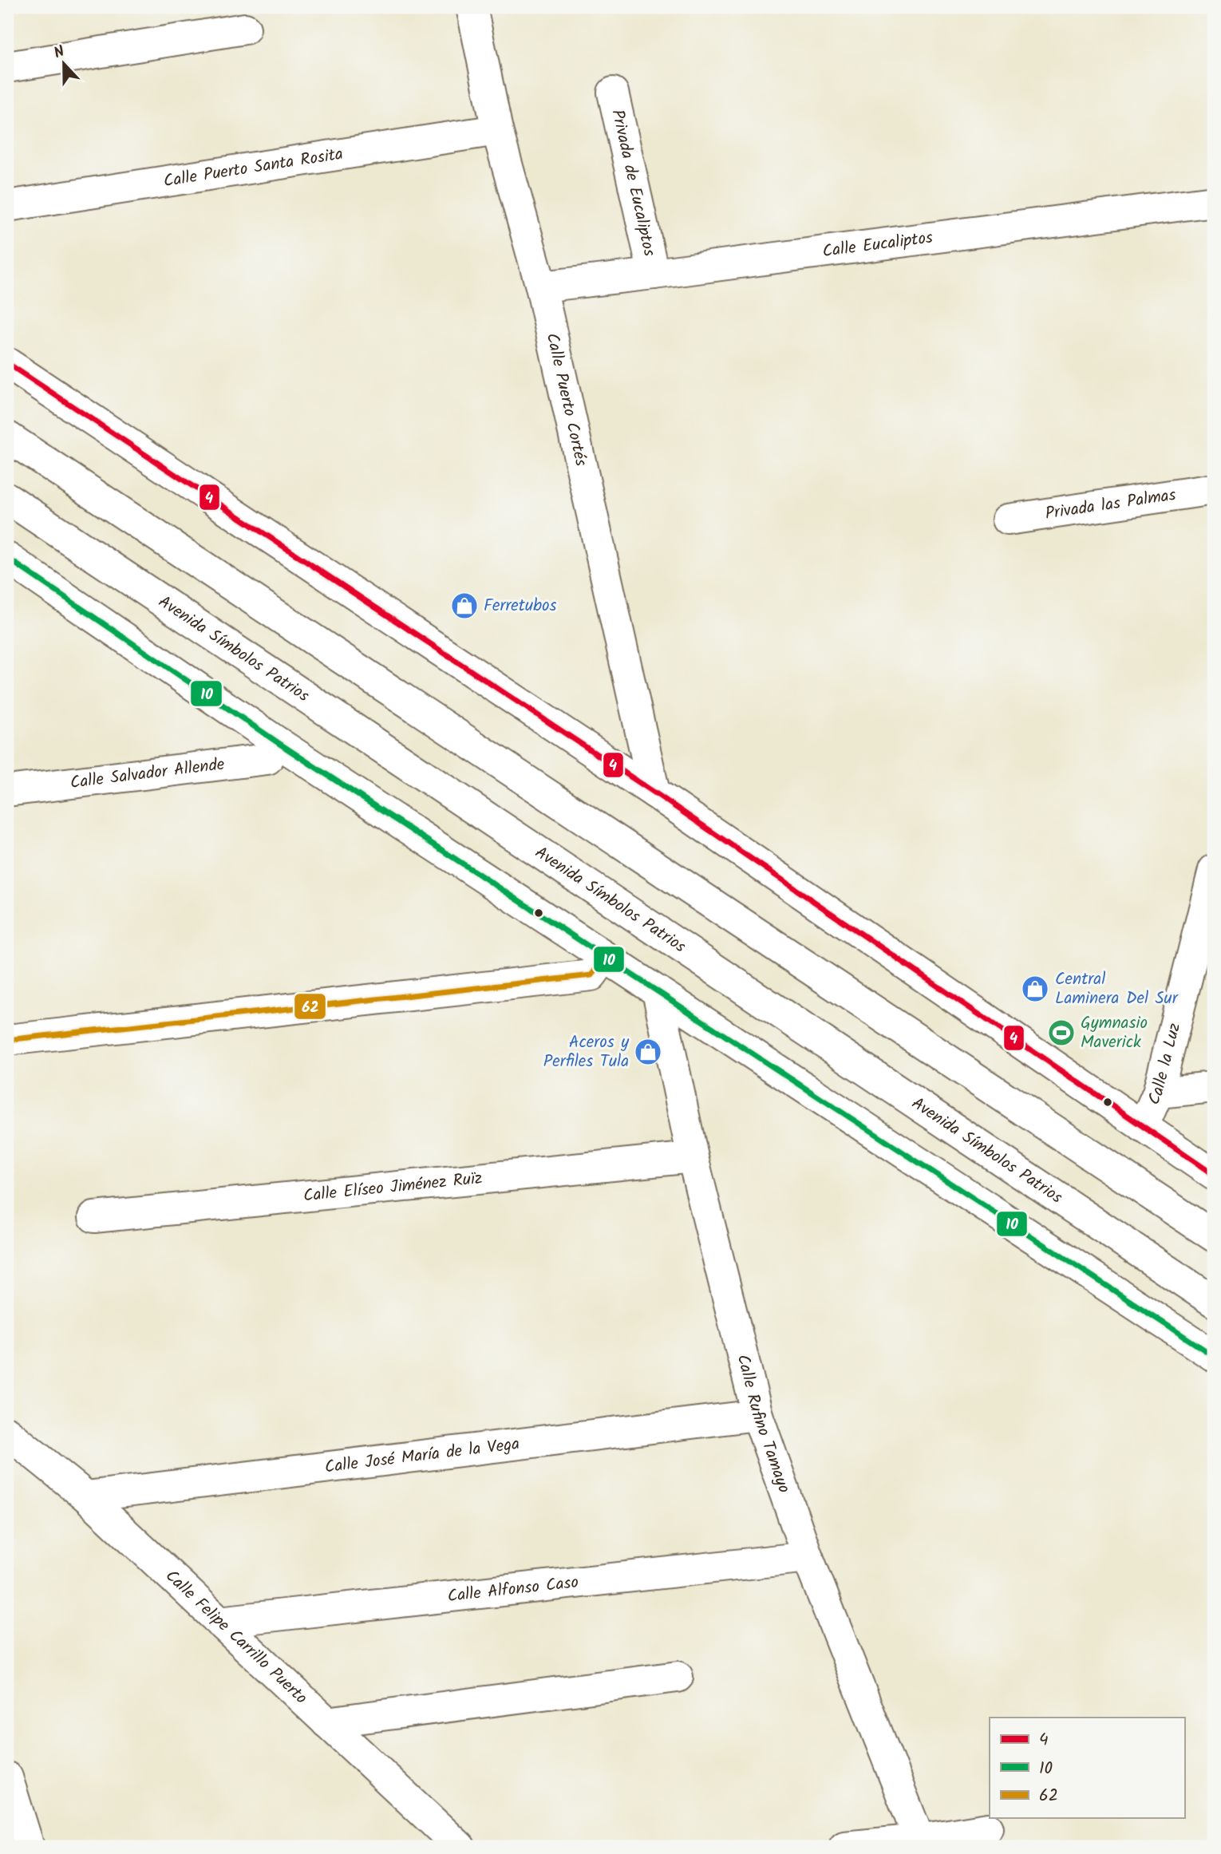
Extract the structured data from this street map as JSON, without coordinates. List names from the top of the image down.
{
  "streets": {
    "street": [
      "Calle Puerto Santa Rosita",
      "Privada de Eucaliptos",
      "Calle Eucaliptos",
      "Calle Puerto Cortés",
      "Privada las Palmas",
      "Avenida Símbolos Patrios",
      "Calle Salvador Allende",
      "Calle la Luz",
      "Calle Elíseo Jiménez Ruïz",
      "Calle Rufino Tamayo",
      "Calle José María de la Vega",
      "Calle Alfonso Caso",
      "Calle Felipe Carrillo Puerto"
    ]
  },
  "crossings": [
    ["Calle Puerto Santa Rosita", "Calle Puerto Cortés"],
    ["Privada de Eucaliptos", "Calle Eucaliptos"],
    ["Calle Eucaliptos", "Calle Puerto Cortés"],
    ["Calle Elíseo Jiménez Ruïz", "Calle Rufino Tamayo"],
    ["Calle Rufino Tamayo", "Calle José María de la Vega"],
    ["Calle Rufino Tamayo", "Calle Alfonso Caso"],
    ["Calle José María de la Vega", "Calle Felipe Carrillo Puerto"],
    ["Calle Alfonso Caso", "Calle Felipe Carrillo Puerto"]
  ],
  "places": {
    "shop": ["Ferretubos", "Central Laminera Del Sur", "Aceros y Perfiles Tula"],
    "sports": ["Gymnasio Maverick"]
  },
  "lines": ["transit line 4", "transit line 10", "transit line 62"],
  "legend": ["4", "10", "62"],
  "north": "top"
}
